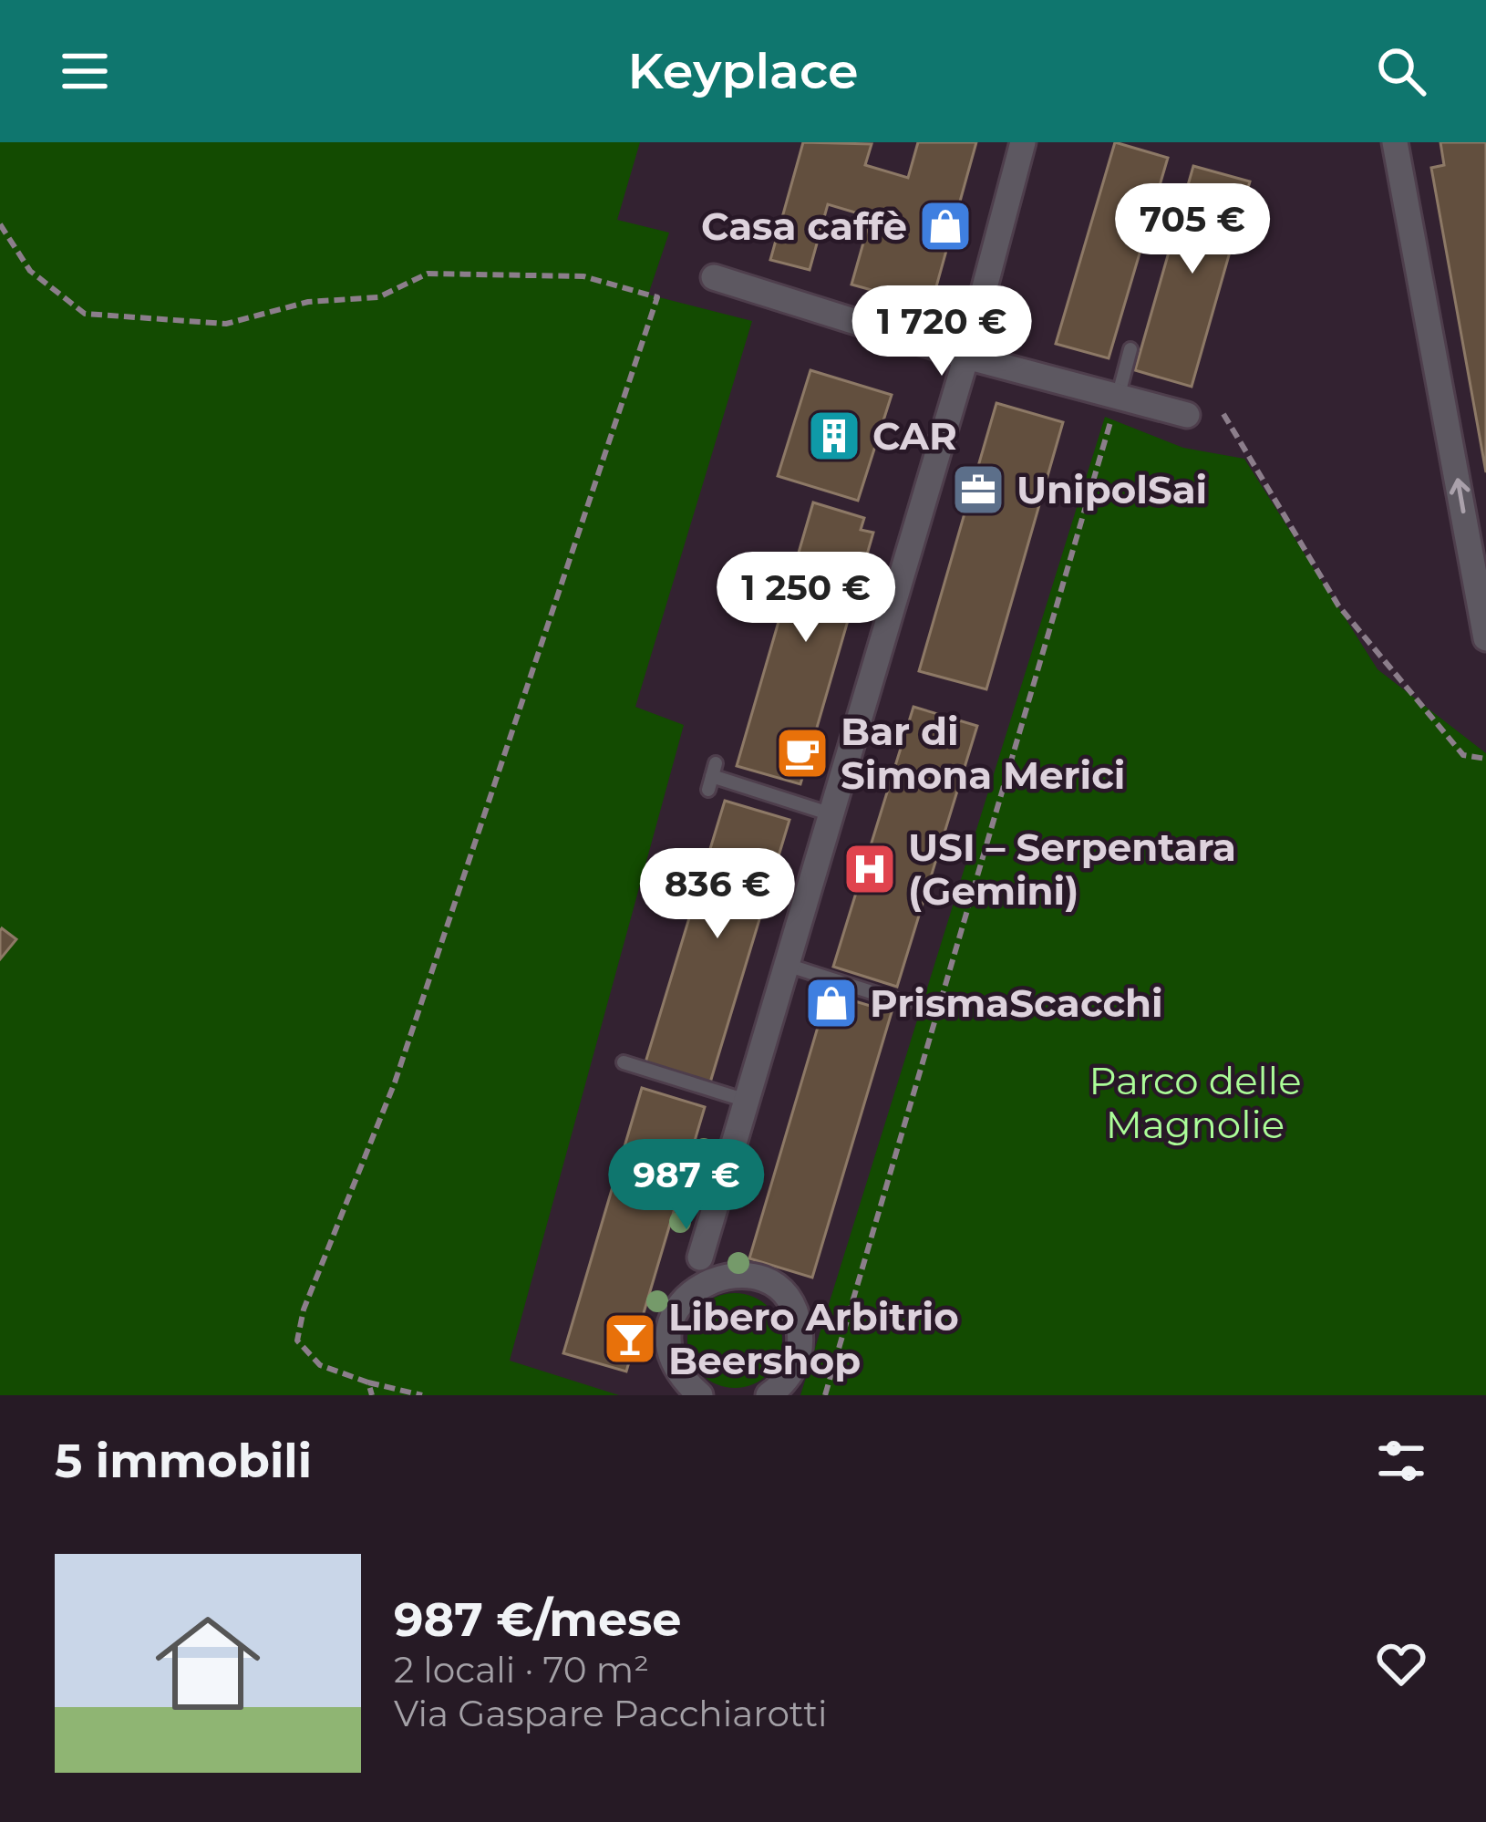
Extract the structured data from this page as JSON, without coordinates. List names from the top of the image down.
{
  "parks": ["Parco delle Magnolie"],
  "places": {
    "shop": ["Casa caffè", "PrismaScacchi"],
    "building": ["CAR"],
    "office": ["UnipolSai"],
    "cafe": ["Bar di Simona Merici"],
    "hospital": ["USI – Serpentara (Gemini)"],
    "bar": ["Libero Arbitrio Beershop"]
  },
  "page": {
    "header": "Keyplace",
    "price": [
      "705 €",
      "1 720 €",
      "1 250 €",
      "836 €",
      "987 €"
    ],
    "heading": "5 immobili",
    "list": [
      {
        "name": "987 €/mese",
        "note": "2 locali · 70 m² · Via Gaspare Pacchiarotti"
      }
    ]
  }
}
